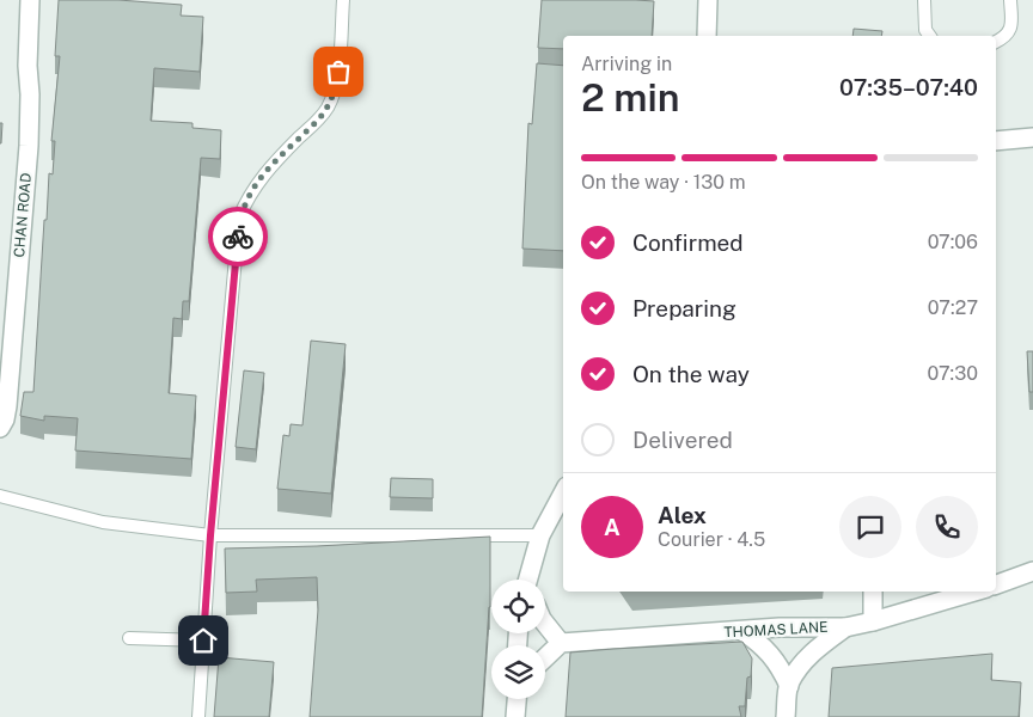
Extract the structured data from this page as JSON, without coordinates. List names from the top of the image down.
{
  "streets": {
    "street": ["CHAN ROAD", "THOMAS LANE"]
  },
  "page": {
    "heading": ["2 min", "Arriving in", "07:35–07:40"],
    "panel": ["Alex", "Courier · 4.5"],
    "bar": "On the way · 130 m",
    "list": [
      ["Confirmed", "07:06"],
      ["Preparing", "07:27"],
      ["On the way", "07:30"],
      "Delivered"
    ],
    "round": "A"
  }
}
